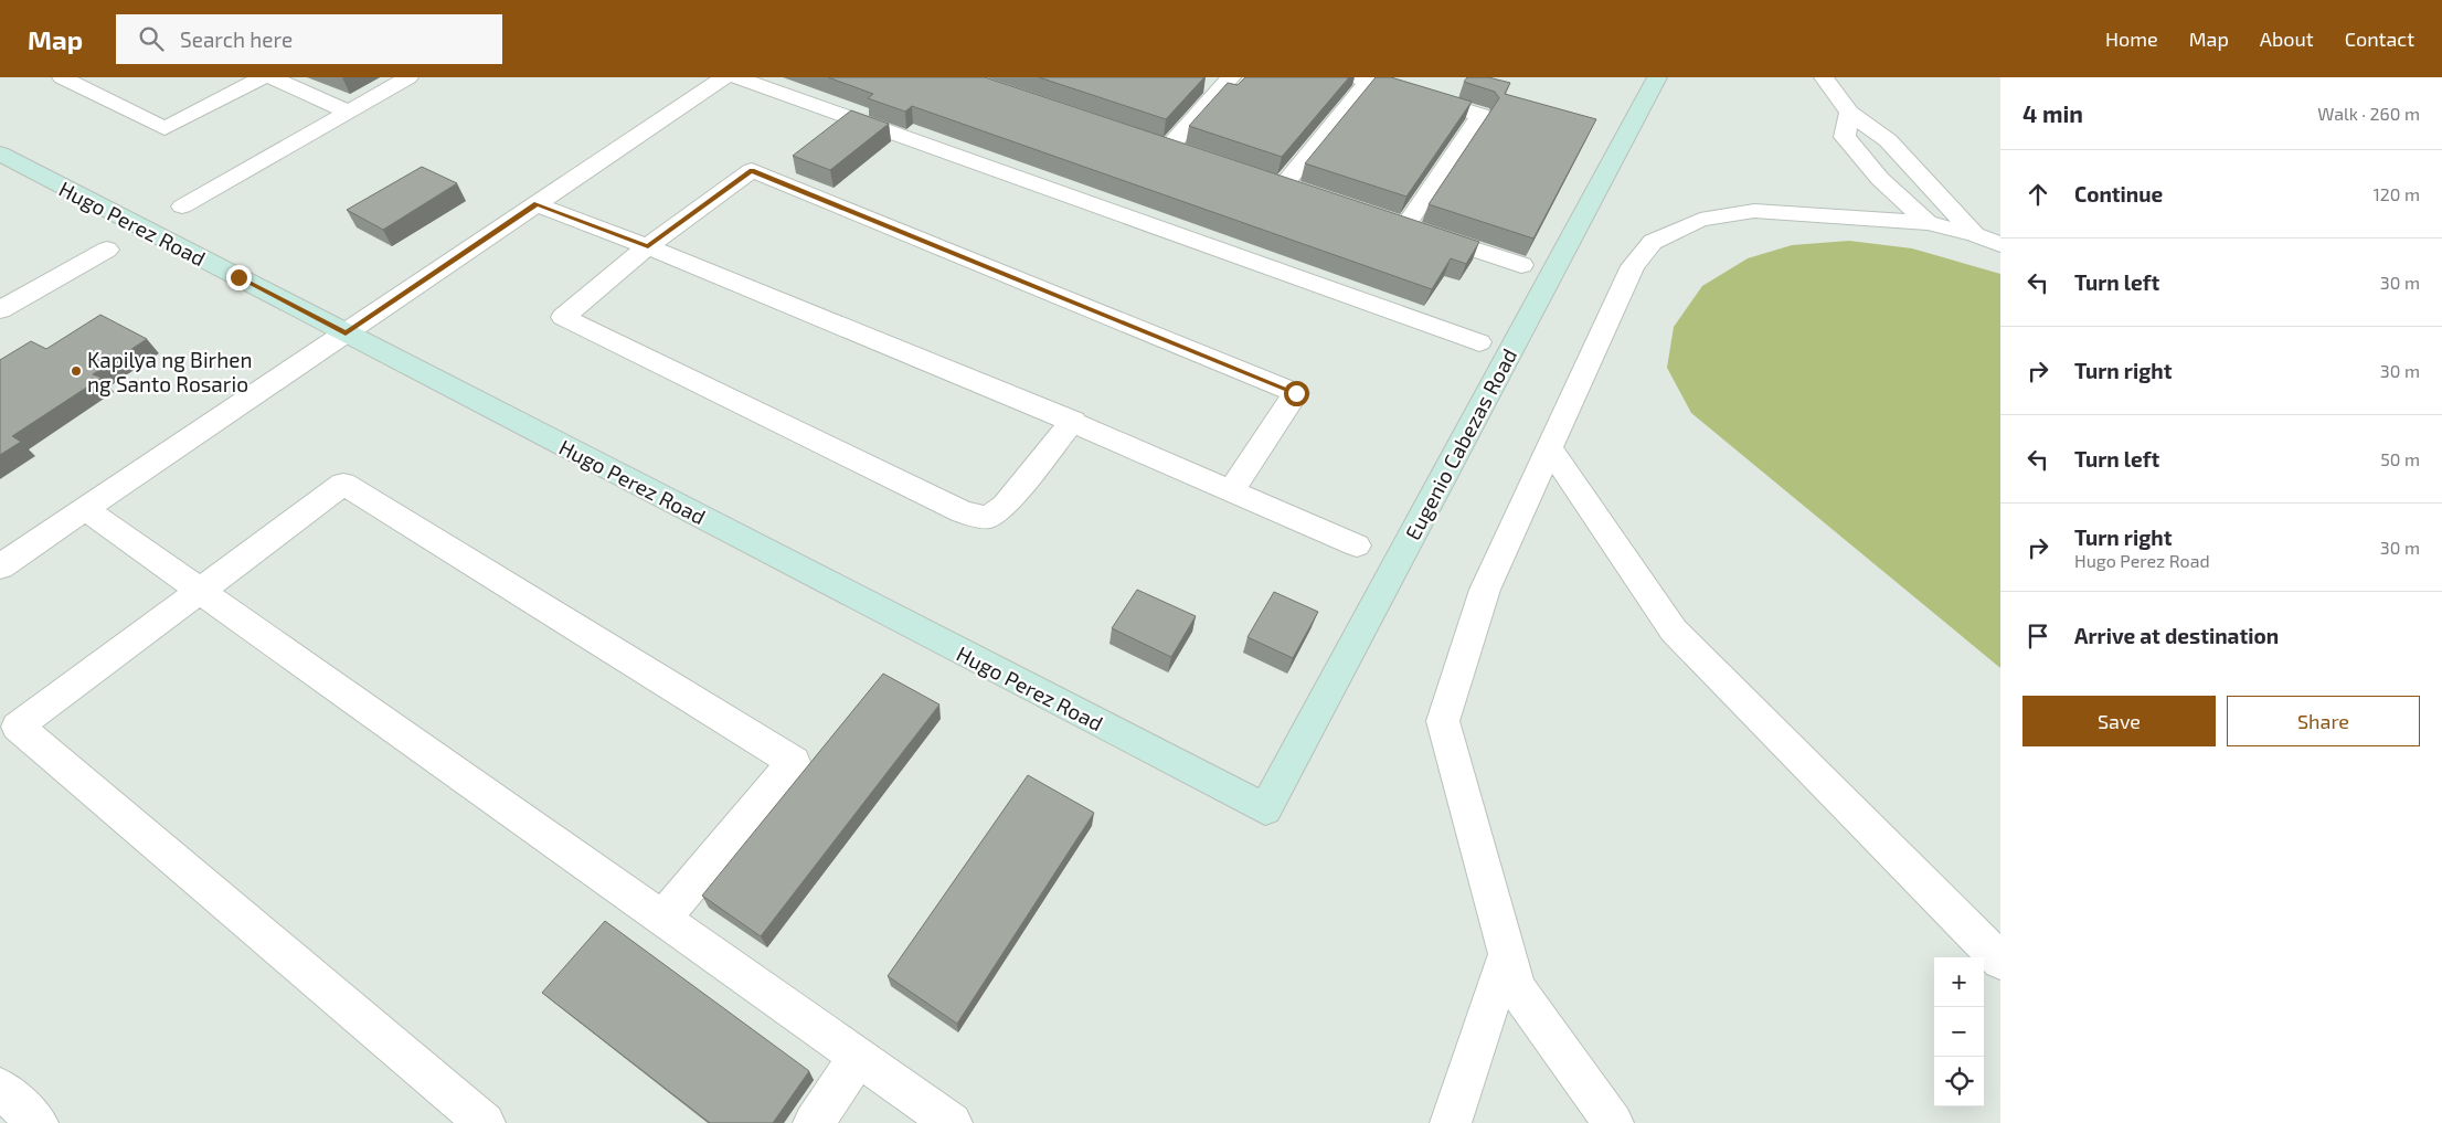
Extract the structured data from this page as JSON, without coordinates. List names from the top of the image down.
{
  "streets": {
    "street": ["Hugo Perez Road", "Eugenio Cabezas Road"]
  },
  "crossings": [
    ["Hugo Perez Road", "Eugenio Cabezas Road"]
  ],
  "places": ["Kapilya ng Birhen ng Santo Rosario"],
  "page": {
    "header": "Map",
    "search": "Search here",
    "nav": [
      "Home",
      "Map",
      "About",
      "Contact"
    ],
    "heading": ["4 min", "Walk · 260 m"],
    "list": [
      ["Continue", "120 m"],
      ["Turn left", "30 m"],
      ["Turn right", "30 m"],
      ["Turn left", "50 m"],
      ["Turn right", "Hugo Perez Road", "30 m"],
      "Arrive at destination"
    ],
    "buttons": ["Save", "Share"],
    "map_buttons": ["+", "−"]
  }
}
